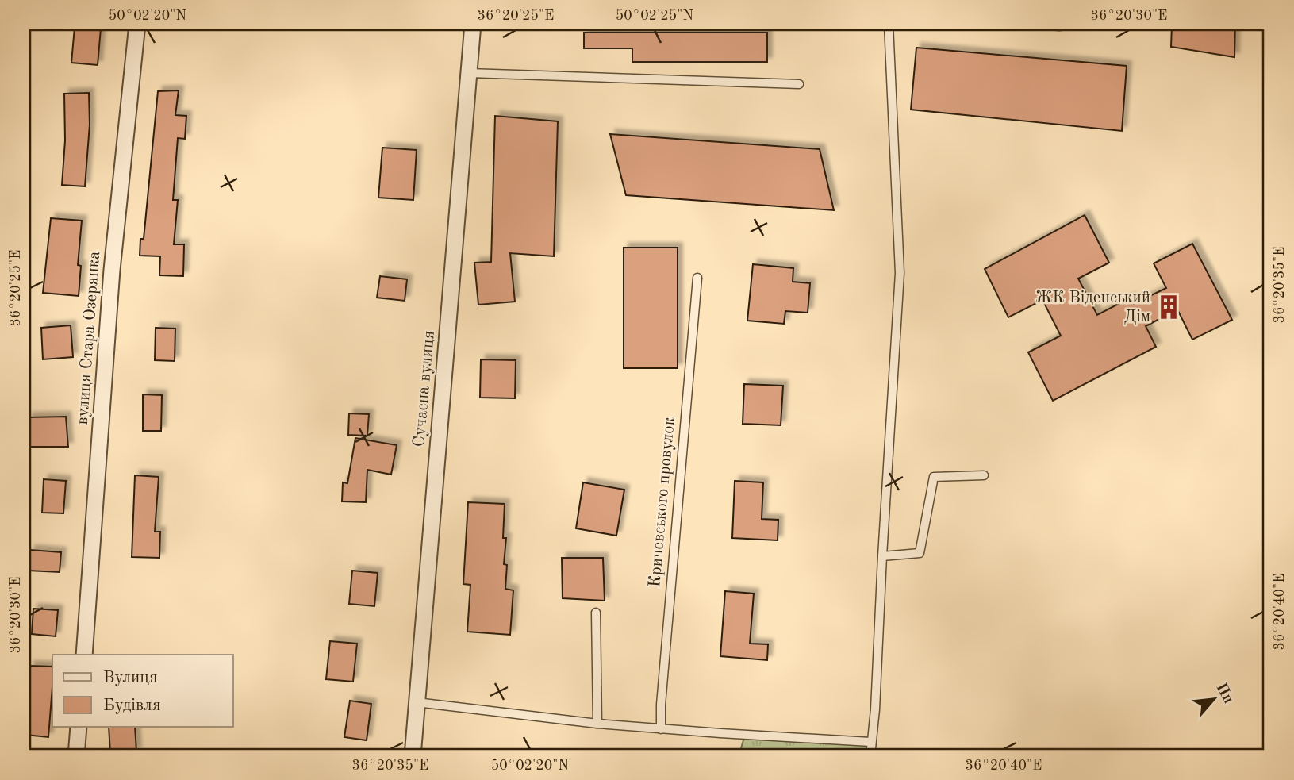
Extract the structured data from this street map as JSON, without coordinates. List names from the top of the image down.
{
  "streets": {
    "street": ["вулиця Стара Озерянка", "Сучасна вулиця"],
    "lane": ["Кричевського провулок"]
  },
  "places": {
    "building": ["ЖК Віденський Дім"]
  },
  "legend": ["Вулиця", "Будівля"],
  "north": "top right",
  "coordinates": [
    "50°02'20\"N",
    "36°20'25\"E",
    "50°02'25\"N",
    "36°20'30\"E",
    "36°20'35\"E",
    "36°20'40\"E"
  ]
}
